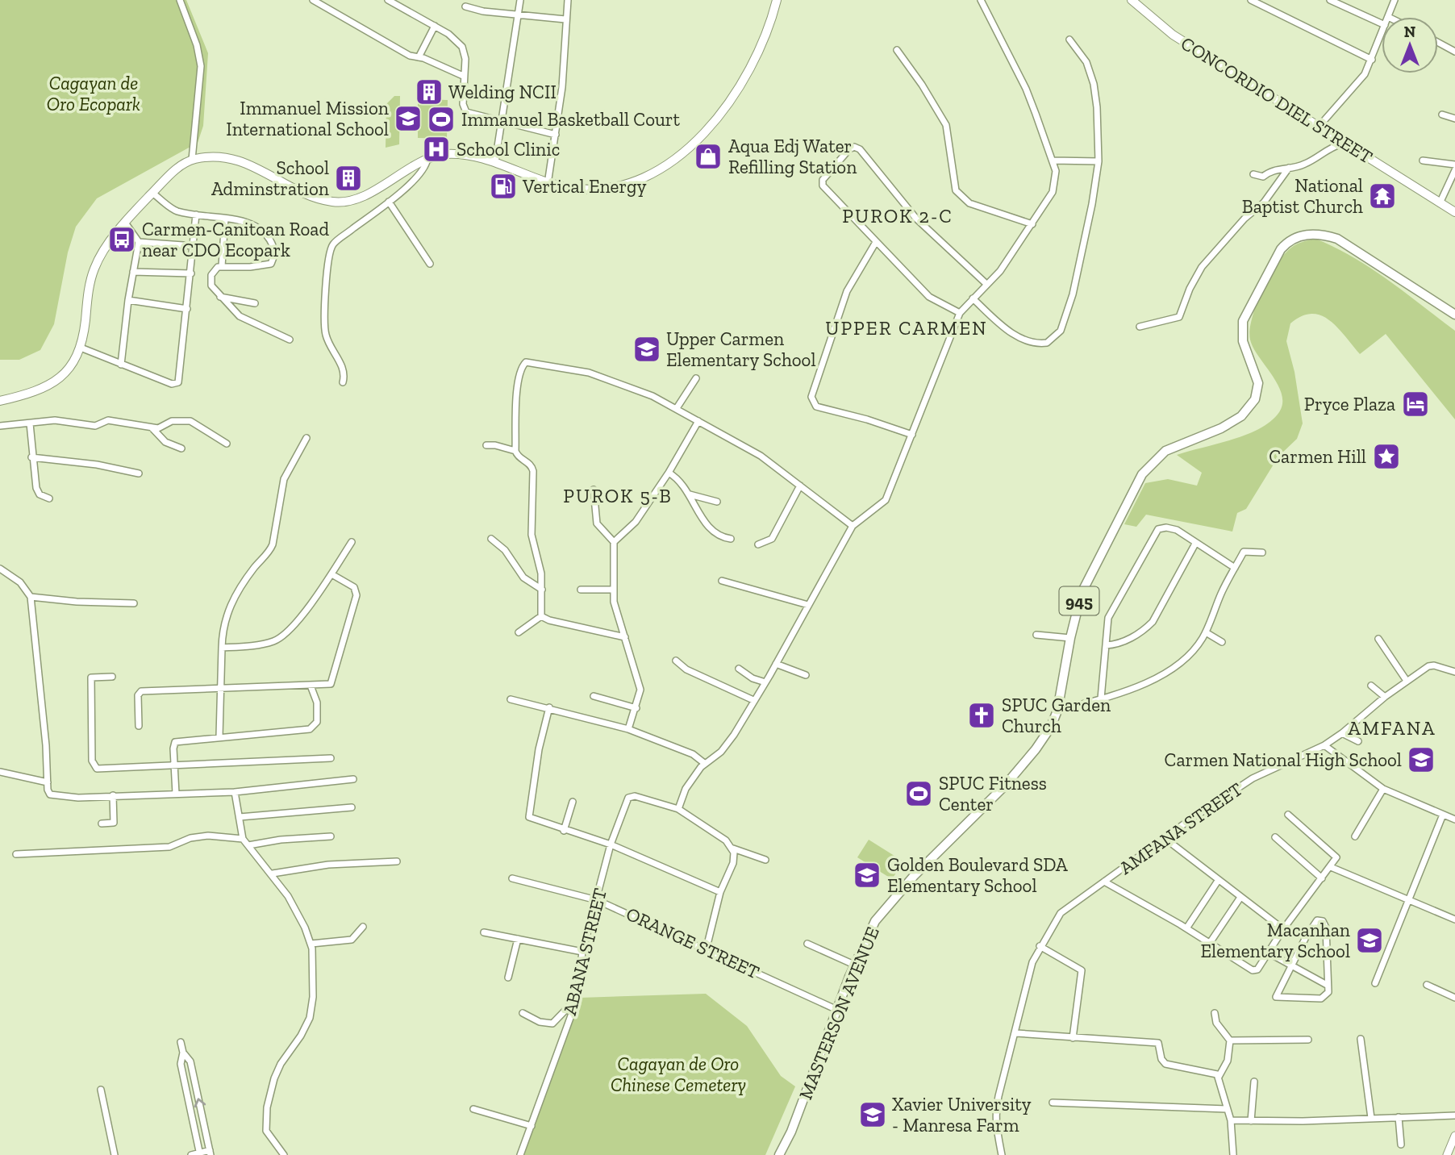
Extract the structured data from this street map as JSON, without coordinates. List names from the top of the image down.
{
  "streets": {
    "main road": ["CONCORDIO DIEL STREET", "945", "MASTERSON AVENUE"],
    "street": ["AMFANA STREET", "ORANGE STREET", "ABANA STREET"]
  },
  "crossings": [
    ["ORANGE STREET", "ABANA STREET"],
    ["ORANGE STREET", "MASTERSON AVENUE"]
  ],
  "districts": [
    "PUROK 2-C",
    "UPPER CARMEN",
    "PUROK 5-B",
    "AMFANA"
  ],
  "parks": ["Cagayan de Oro Ecopark", "Cagayan de Oro Chinese Cemetery"],
  "places": {
    "building": ["Welding NCII", "School Adminstration"],
    "school or university": [
      "Immanuel Mission International School",
      "Upper Carmen Elementary School",
      "Carmen National High School",
      "Golden Boulevard SDA Elementary School",
      "Macanhan Elementary School",
      "Xavier University - Manresa Farm"
    ],
    "sports": ["Immanuel Basketball Court", "SPUC Fitness Center"],
    "hospital": ["School Clinic"],
    "shop": ["Aqua Edj Water Refilling Station"],
    "fuel station": ["Vertical Energy"],
    "temple": ["National Baptist Church"],
    "bus stop": ["Carmen-Canitoan Road near CDO Ecopark"],
    "hotel": ["Pryce Plaza"],
    "place": ["Carmen Hill"],
    "church": ["SPUC Garden Church"]
  },
  "north": "top"
}
